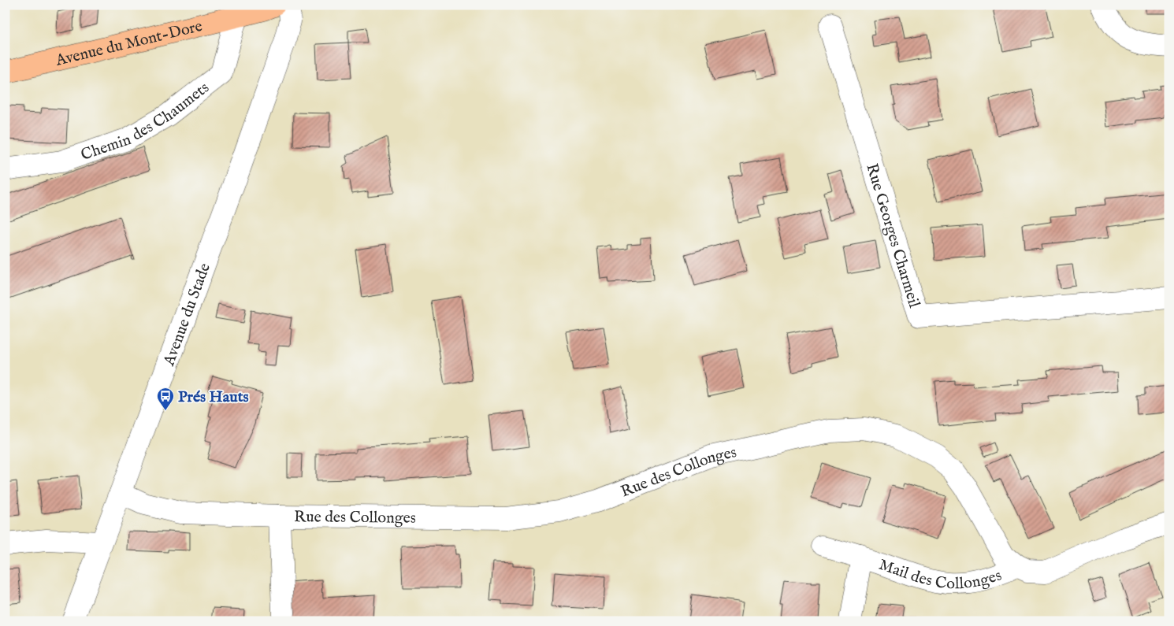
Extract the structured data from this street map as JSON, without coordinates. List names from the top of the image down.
{
  "streets": {
    "main road": ["Avenue du Mont-Dore"],
    "street": [
      "Chemin des Chaumets",
      "Rue Georges Charmeil",
      "Avenue du Stade",
      "Rue des Collonges",
      "Mail des Collonges"
    ]
  },
  "crossings": [
    ["Avenue du Mont-Dore", "Chemin des Chaumets"],
    ["Avenue du Stade", "Rue des Collonges"],
    ["Rue des Collonges", "Mail des Collonges"]
  ],
  "places": {
    "bus stop": ["Prés Hauts"]
  }
}
